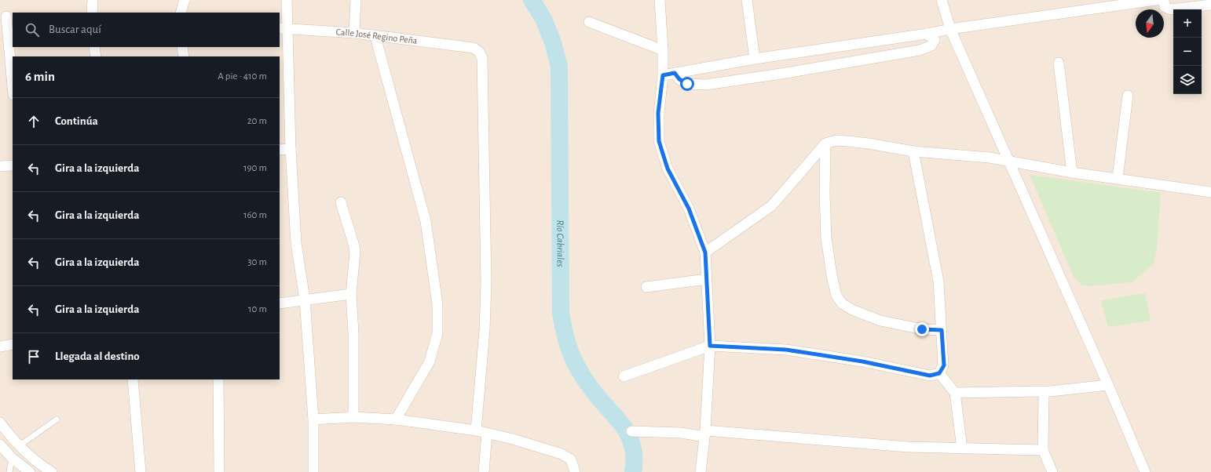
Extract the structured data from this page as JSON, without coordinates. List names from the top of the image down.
{
  "streets": {
    "street": ["Calle José Regino Peña"]
  },
  "water": ["Río Cabriales"],
  "north": "bottom",
  "page": {
    "map_buttons": ["+", "−"],
    "search": "Buscar aquí",
    "heading": ["6 min", "A pie · 410 m"],
    "list": [
      ["Continúa", "20 m"],
      ["Gira a la izquierda", "190 m"],
      ["Gira a la izquierda", "160 m"],
      ["Gira a la izquierda", "30 m"],
      ["Gira a la izquierda", "10 m"],
      "Llegada al destino"
    ]
  }
}
